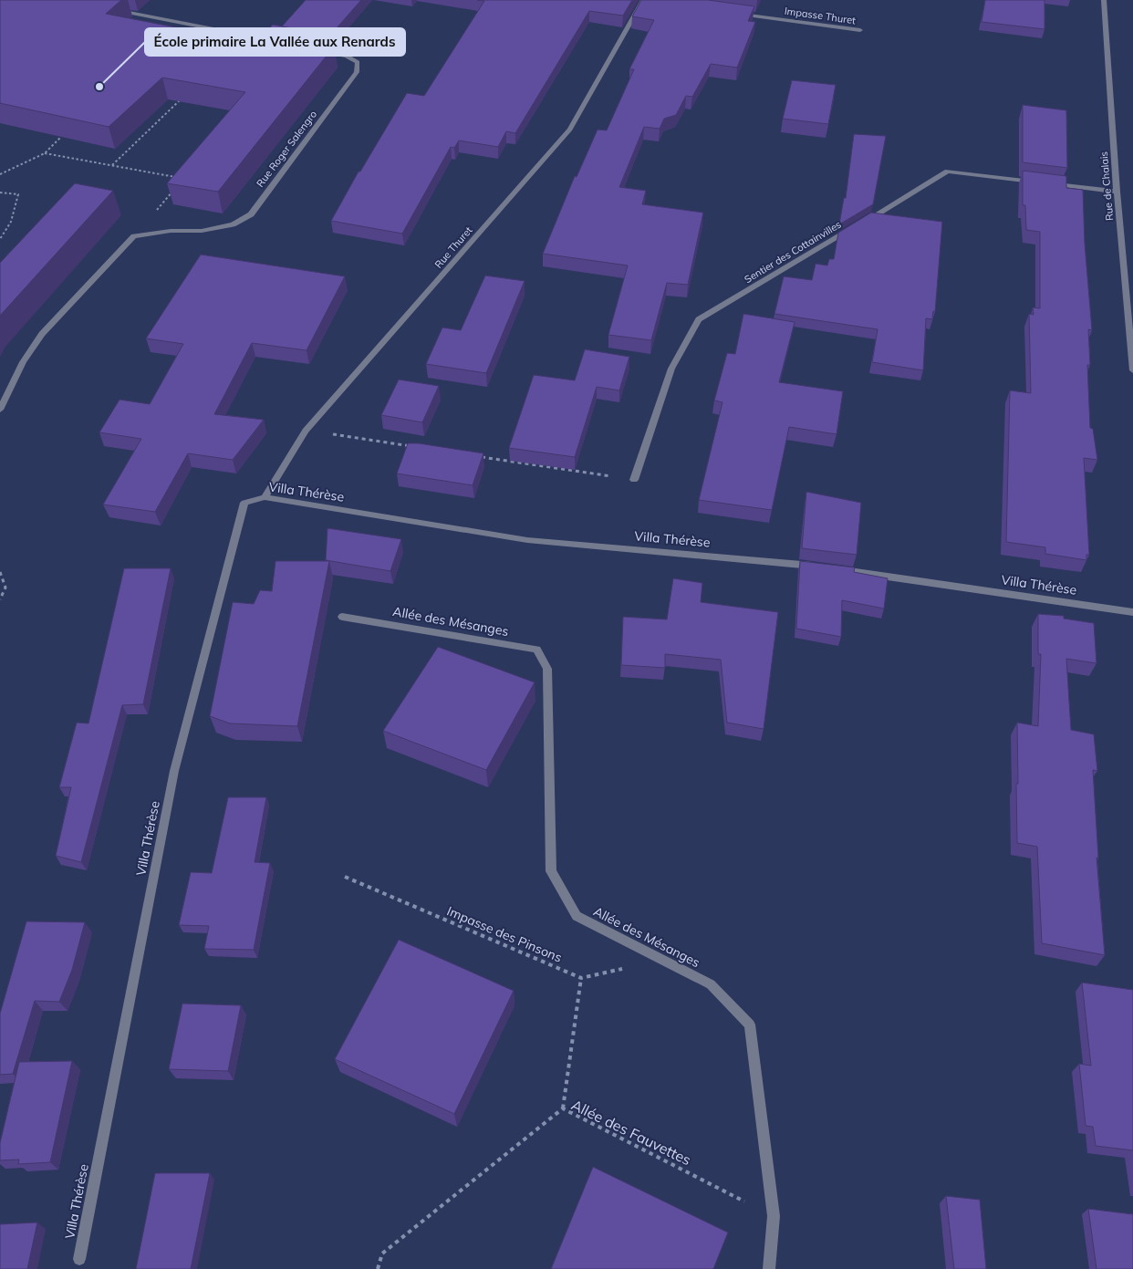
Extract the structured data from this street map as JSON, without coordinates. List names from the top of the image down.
{
  "streets": {
    "street": [
      "Impasse Thuret",
      "Rue Roger Salengro",
      "Rue de Chalais",
      "Rue Thuret",
      "Sentier des Cottainvilles",
      "Villa Thérèse",
      "Allée des Mésanges"
    ],
    "path": ["Impasse des Pinsons", "Allée des Fauvettes"]
  },
  "crossings": [
    ["Rue Thuret", "Villa Thérèse"],
    ["Allée des Mésanges", "Allée des Fauvettes"]
  ],
  "places": ["École primaire La Vallée aux Renards"]
}
